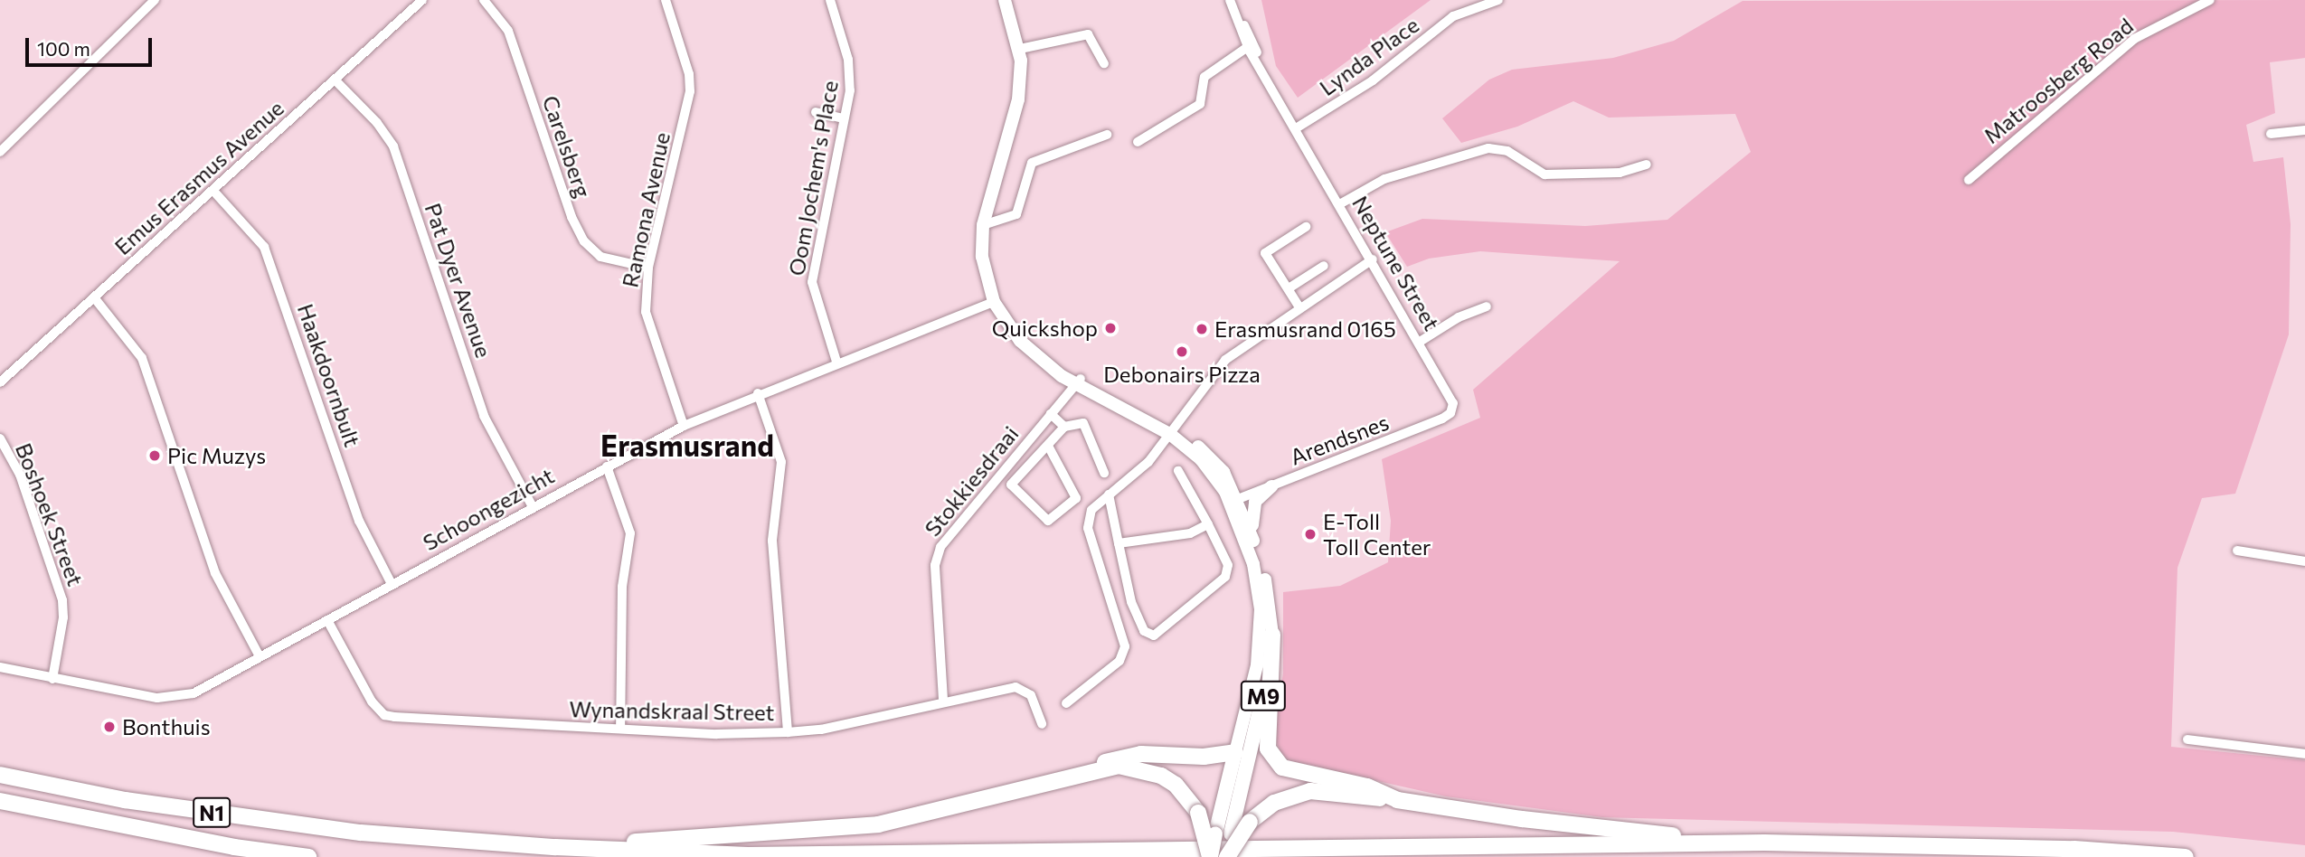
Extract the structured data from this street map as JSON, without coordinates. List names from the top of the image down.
{
  "streets": {
    "highway": ["N1"],
    "main road": ["M9"],
    "street": [
      "Lynda Place",
      "Matroosberg Road",
      "Carelsberg",
      "Emus Erasmus Avenue",
      "Oom Jochem's Place",
      "Ramona Avenue",
      "Neptune Street",
      "Pat Dyer Avenue",
      "Haakdoornbult",
      "Arendsnes",
      "Stokkiesdraai",
      "Schoongezicht",
      "Boshoek Street",
      "Wynandskraal Street"
    ]
  },
  "crossings": [
    ["Lynda Place", "Neptune Street"],
    ["Carelsberg", "Ramona Avenue"],
    ["Emus Erasmus Avenue", "Pat Dyer Avenue"],
    ["Emus Erasmus Avenue", "Haakdoornbult"],
    ["Oom Jochem's Place", "Schoongezicht"],
    ["Ramona Avenue", "Schoongezicht"],
    ["Neptune Street", "Arendsnes"],
    ["Pat Dyer Avenue", "Schoongezicht"],
    ["Haakdoornbult", "Schoongezicht"],
    ["Arendsnes", "M9"],
    ["Stokkiesdraai", "M9"],
    ["Stokkiesdraai", "Wynandskraal Street"],
    ["Schoongezicht", "Boshoek Street"],
    ["Schoongezicht", "M9"],
    ["Schoongezicht", "Wynandskraal Street"]
  ],
  "districts": ["Erasmusrand"],
  "places": [
    "Quickshop",
    "Erasmusrand 0165",
    "Debonairs Pizza",
    "Pic Muzys",
    "E-Toll Toll Center",
    "Bonthuis"
  ],
  "scale_bar": "100 m"
}
